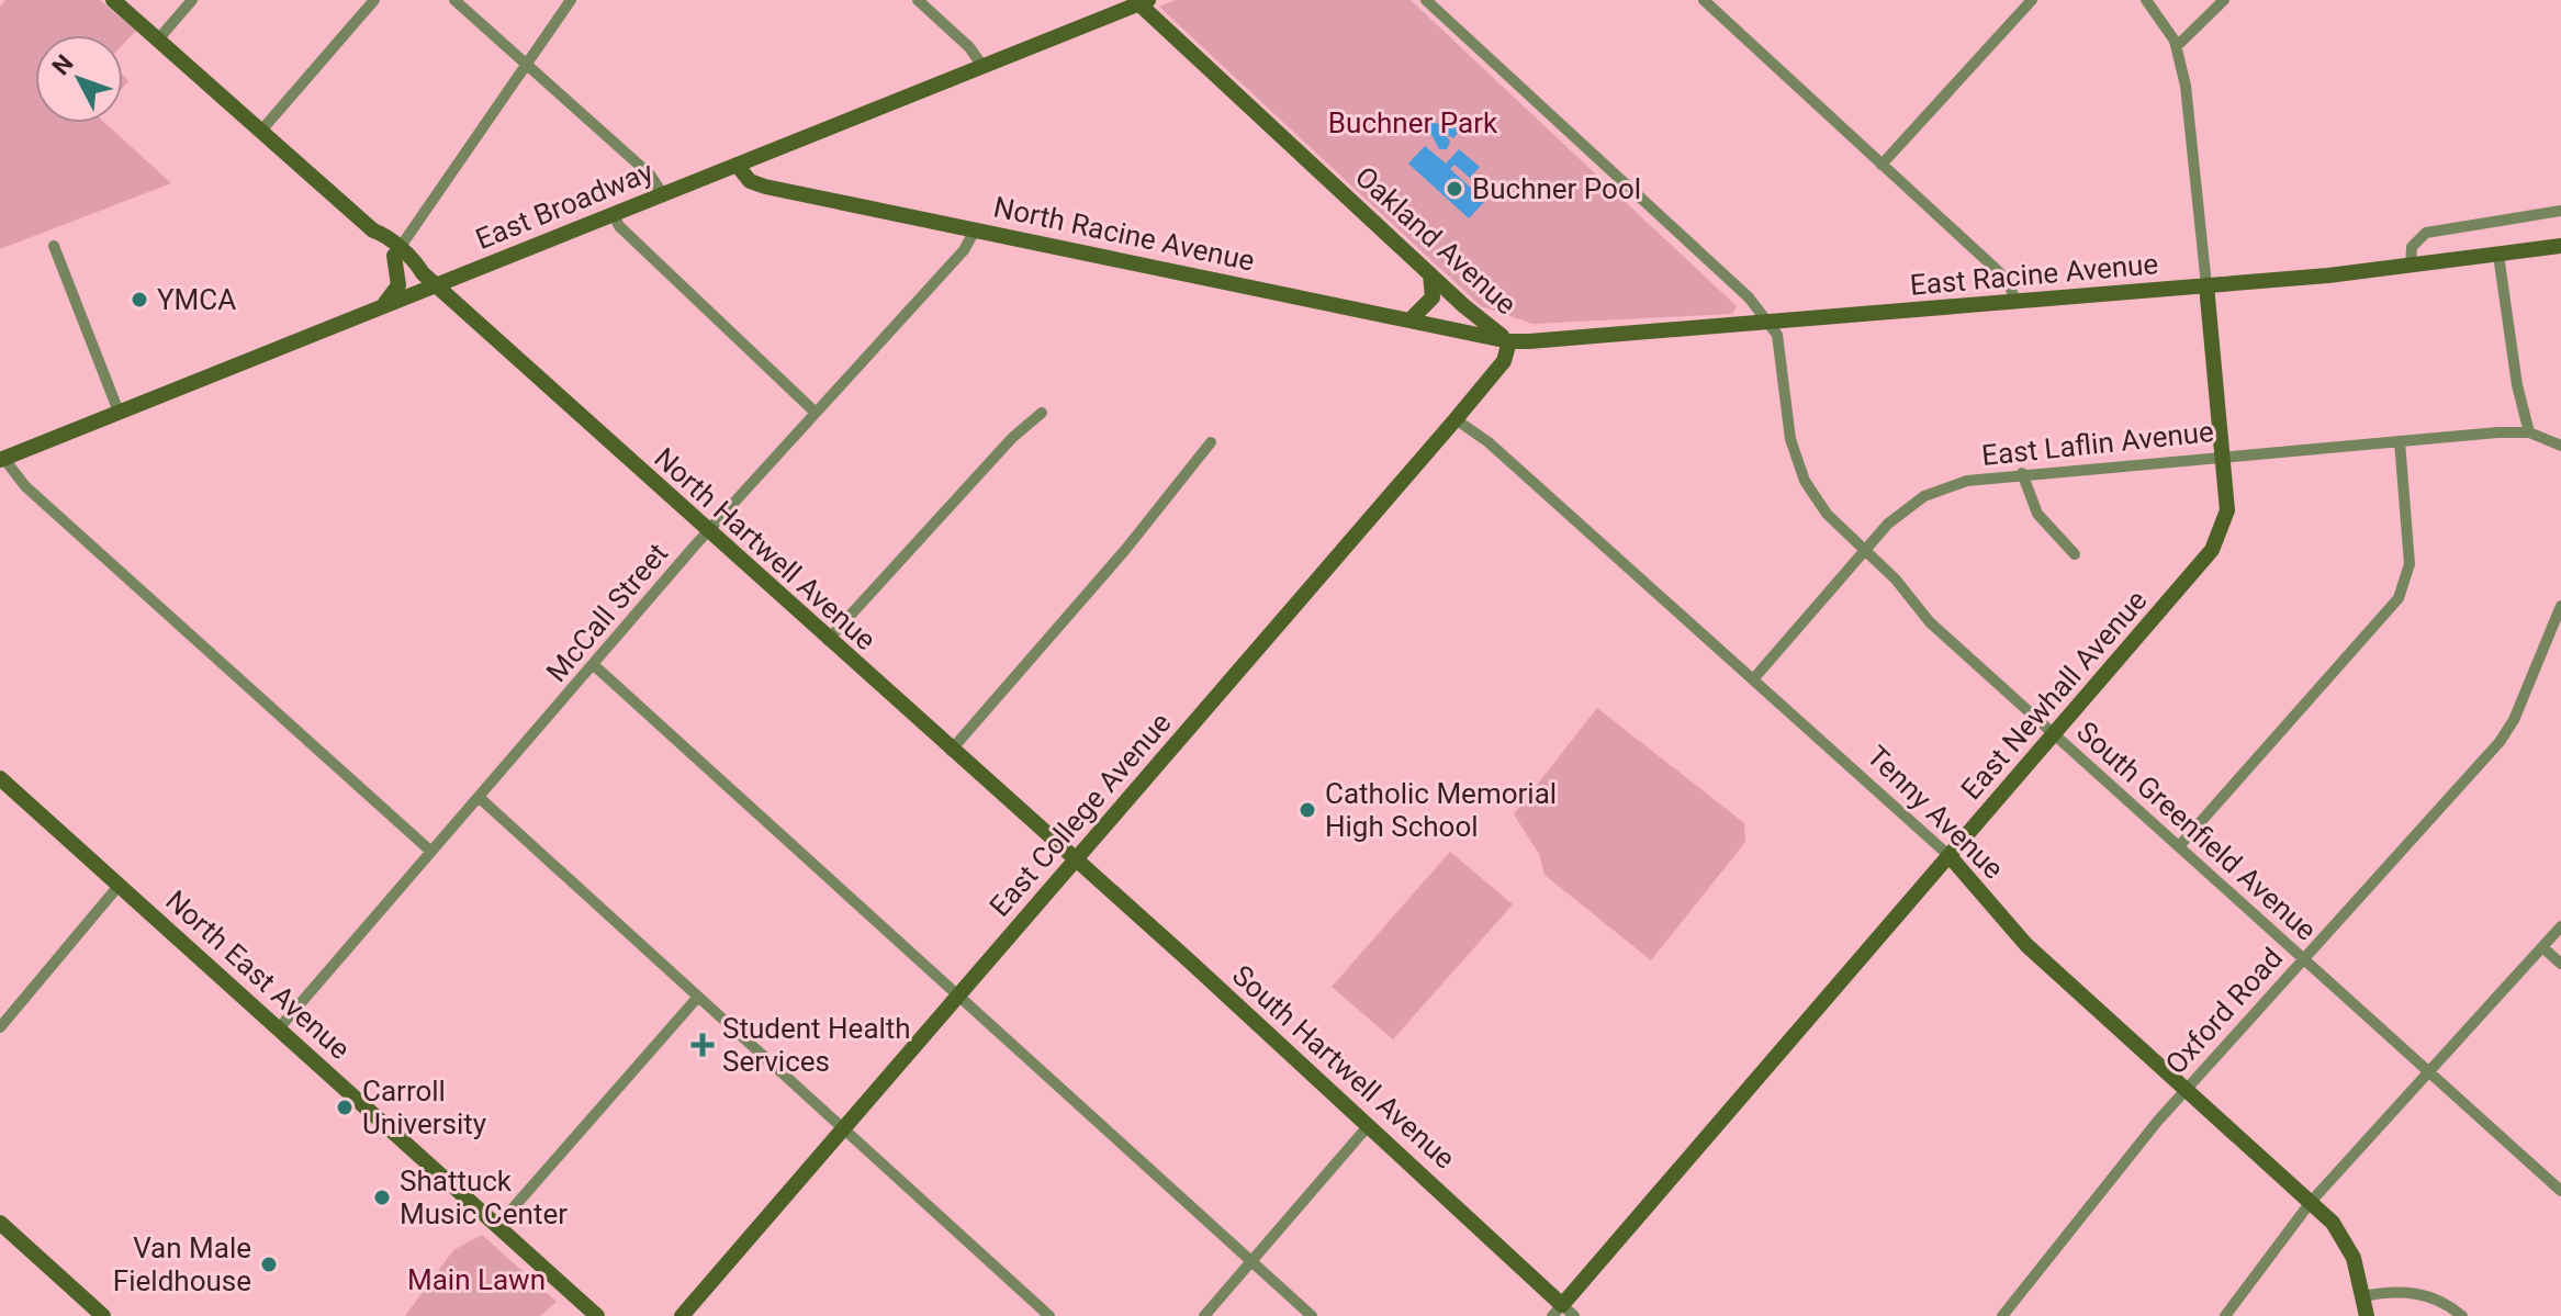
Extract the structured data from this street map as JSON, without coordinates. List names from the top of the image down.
{
  "streets": {
    "street": [
      "East Broadway",
      "North Racine Avenue",
      "Oakland Avenue",
      "East Racine Avenue",
      "East Laflin Avenue",
      "North Hartwell Avenue",
      "McCall Street",
      "East Newhall Avenue",
      "Tenny Avenue",
      "East College Avenue",
      "South Greenfield Avenue",
      "North East Avenue",
      "Oxford Road",
      "South Hartwell Avenue"
    ]
  },
  "crossings": [
    ["East Broadway", "North Racine Avenue"],
    ["East Broadway", "Oakland Avenue"],
    ["East Broadway", "North Hartwell Avenue"],
    ["North Racine Avenue", "Oakland Avenue"],
    ["North Racine Avenue", "East Racine Avenue"],
    ["North Racine Avenue", "McCall Street"],
    ["North Racine Avenue", "East College Avenue"],
    ["Oakland Avenue", "East Racine Avenue"],
    ["Oakland Avenue", "East College Avenue"],
    ["East Racine Avenue", "East Newhall Avenue"],
    ["East Racine Avenue", "East College Avenue"],
    ["East Racine Avenue", "South Greenfield Avenue"],
    ["East Laflin Avenue", "East Newhall Avenue"],
    ["East Laflin Avenue", "Tenny Avenue"],
    ["East Laflin Avenue", "South Greenfield Avenue"],
    ["North Hartwell Avenue", "McCall Street"],
    ["North Hartwell Avenue", "East College Avenue"],
    ["North Hartwell Avenue", "South Hartwell Avenue"],
    ["McCall Street", "North East Avenue"],
    ["East Newhall Avenue", "Tenny Avenue"],
    ["East Newhall Avenue", "South Greenfield Avenue"],
    ["East Newhall Avenue", "South Hartwell Avenue"],
    ["Tenny Avenue", "East College Avenue"],
    ["Tenny Avenue", "Oxford Road"],
    ["East College Avenue", "South Hartwell Avenue"],
    ["South Greenfield Avenue", "Oxford Road"]
  ],
  "parks": ["Buchner Park", "Main Lawn"],
  "places": {
    "other": [
      "Buchner Pool",
      "YMCA",
      "Catholic Memorial High School",
      "Carroll University",
      "Shattuck Music Center",
      "Van Male Fieldhouse"
    ],
    "health": ["Student Health Services"]
  },
  "north": "top left"
}
